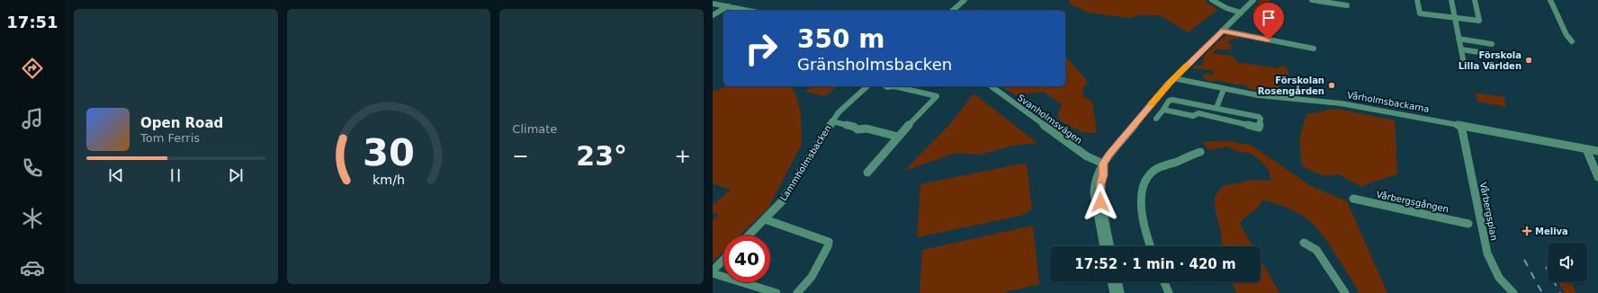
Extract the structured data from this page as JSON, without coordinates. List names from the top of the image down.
{
  "streets": {
    "street": [
      "Vårholmsbackarna",
      "Svanholmsvägen",
      "Lammholmsbacken",
      "Vårbergsgången",
      "Vårbergsplan"
    ]
  },
  "crossings": [
    ["Vårholmsbackarna", "Vårbergsplan"]
  ],
  "places": {
    "other": ["Förskola Lilla Världen", "Förskolan Rosengården"],
    "health": ["Meliva"]
  },
  "page": {
    "tabs": "17:51",
    "tile": "Climate",
    "turn": ["350 m", "Gränsholmsbacken"],
    "song": ["Open Road", "Tom Ferris"],
    "heat": ["−", "23°", "+"],
    "limit": "40",
    "trip": "17:52 · 1 min · 420 m",
    "gauge": ["30", "km/h"]
  }
}
